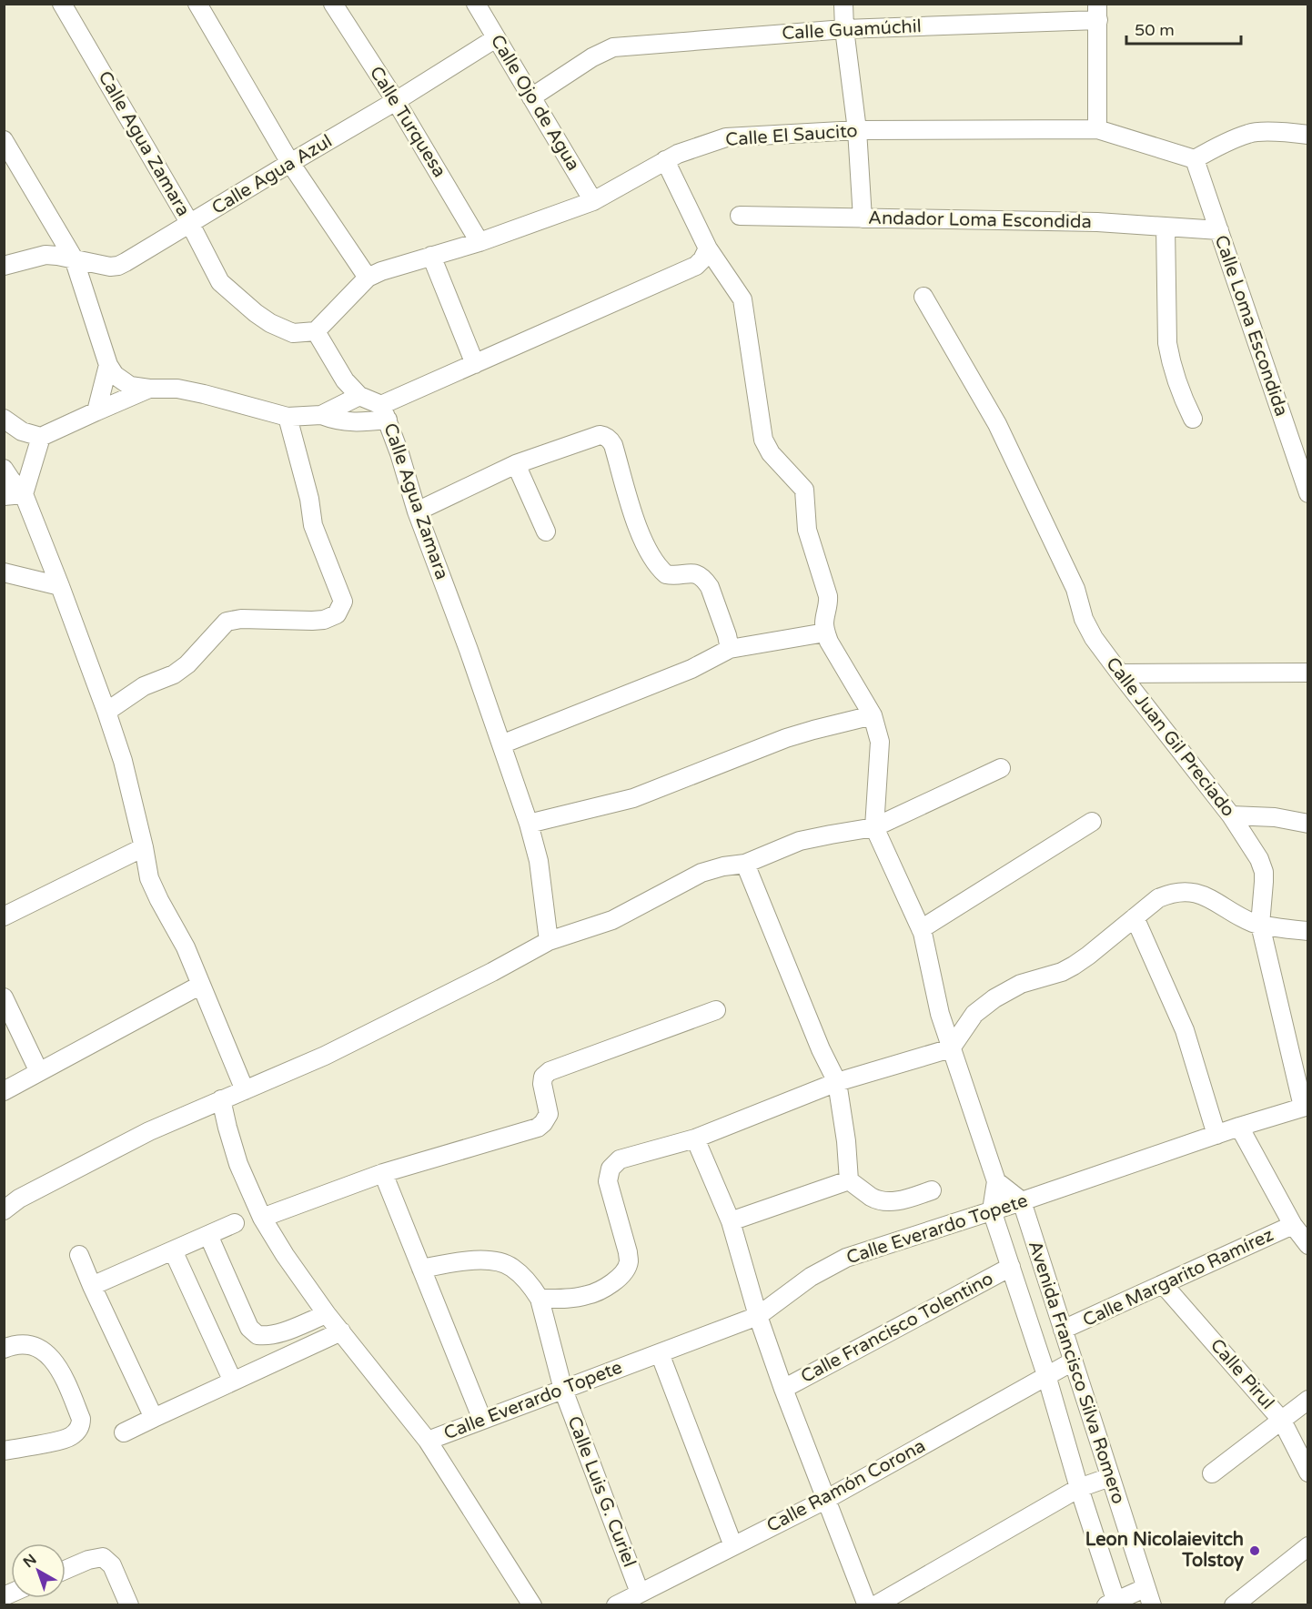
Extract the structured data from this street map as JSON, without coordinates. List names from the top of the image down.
{
  "streets": {
    "street": [
      "Calle Guamúchil",
      "Calle Ojo de Agua",
      "Calle Turquesa",
      "Calle El Saucito",
      "Calle Agua Zamara",
      "Calle Agua Azul",
      "Andador Loma Escondida",
      "Calle Loma Escondida",
      "Calle Juan Gil Preciado",
      "Calle Everardo Topete",
      "Calle Margarito Ramírez",
      "Calle Francisco Tolentino",
      "Avenida Francisco Silva Romero",
      "Calle Pirul",
      "Calle Ramón Corona",
      "Calle Luis G. Curiel"
    ]
  },
  "crossings": [
    ["Calle Guamúchil", "Calle Ojo de Agua"],
    ["Calle Ojo de Agua", "Calle El Saucito"],
    ["Calle Ojo de Agua", "Calle Agua Azul"],
    ["Calle Turquesa", "Calle El Saucito"],
    ["Calle Turquesa", "Calle Agua Azul"],
    ["Calle El Saucito", "Calle Agua Zamara"],
    ["Calle El Saucito", "Calle Loma Escondida"],
    ["Calle Agua Zamara", "Calle Agua Azul"],
    ["Andador Loma Escondida", "Calle Loma Escondida"],
    ["Calle Juan Gil Preciado", "Calle Everardo Topete"],
    ["Calle Everardo Topete", "Avenida Francisco Silva Romero"],
    ["Calle Everardo Topete", "Calle Luis G. Curiel"],
    ["Calle Margarito Ramírez", "Avenida Francisco Silva Romero"],
    ["Calle Margarito Ramírez", "Calle Pirul"],
    ["Calle Francisco Tolentino", "Avenida Francisco Silva Romero"],
    ["Avenida Francisco Silva Romero", "Calle Ramón Corona"],
    ["Calle Ramón Corona", "Calle Luis G. Curiel"]
  ],
  "places": ["Leon Nicolaievitch Tolstoy"],
  "scale_bar": "50 m",
  "north": "top left"
}
